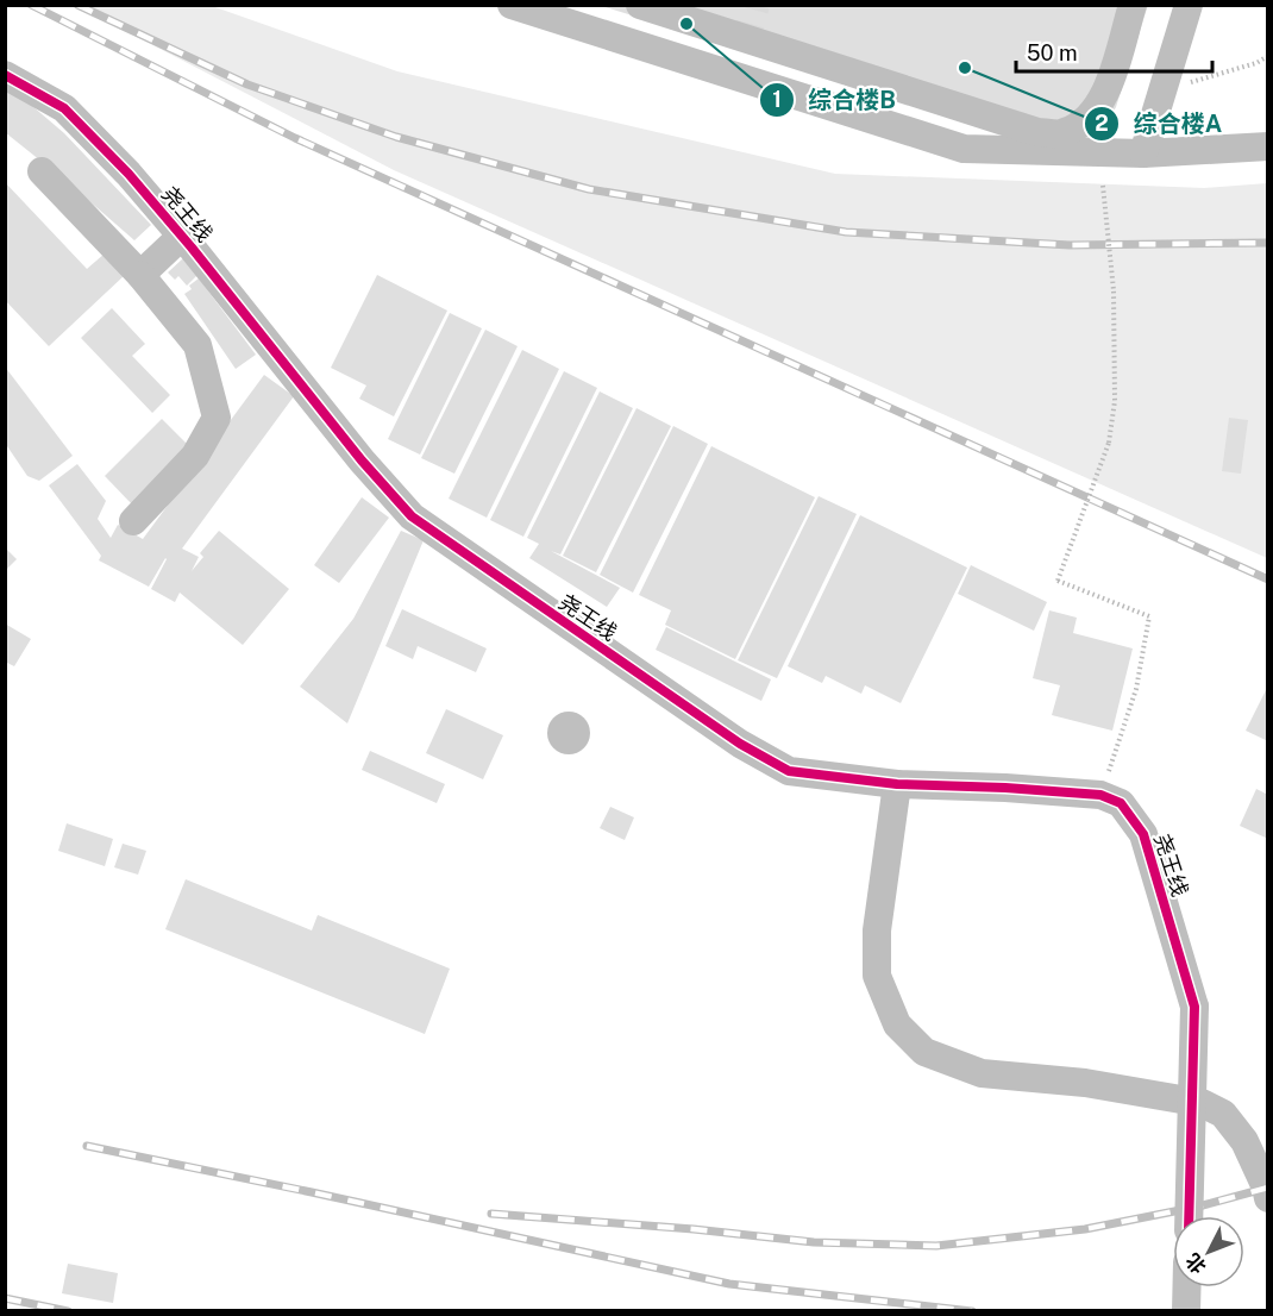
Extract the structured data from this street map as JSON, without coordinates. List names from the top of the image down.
{
  "streets": {
    "street": ["尧王线"]
  },
  "places": ["综合楼B", "综合楼A"],
  "scale_bar": "50 m",
  "north": "bottom left"
}
